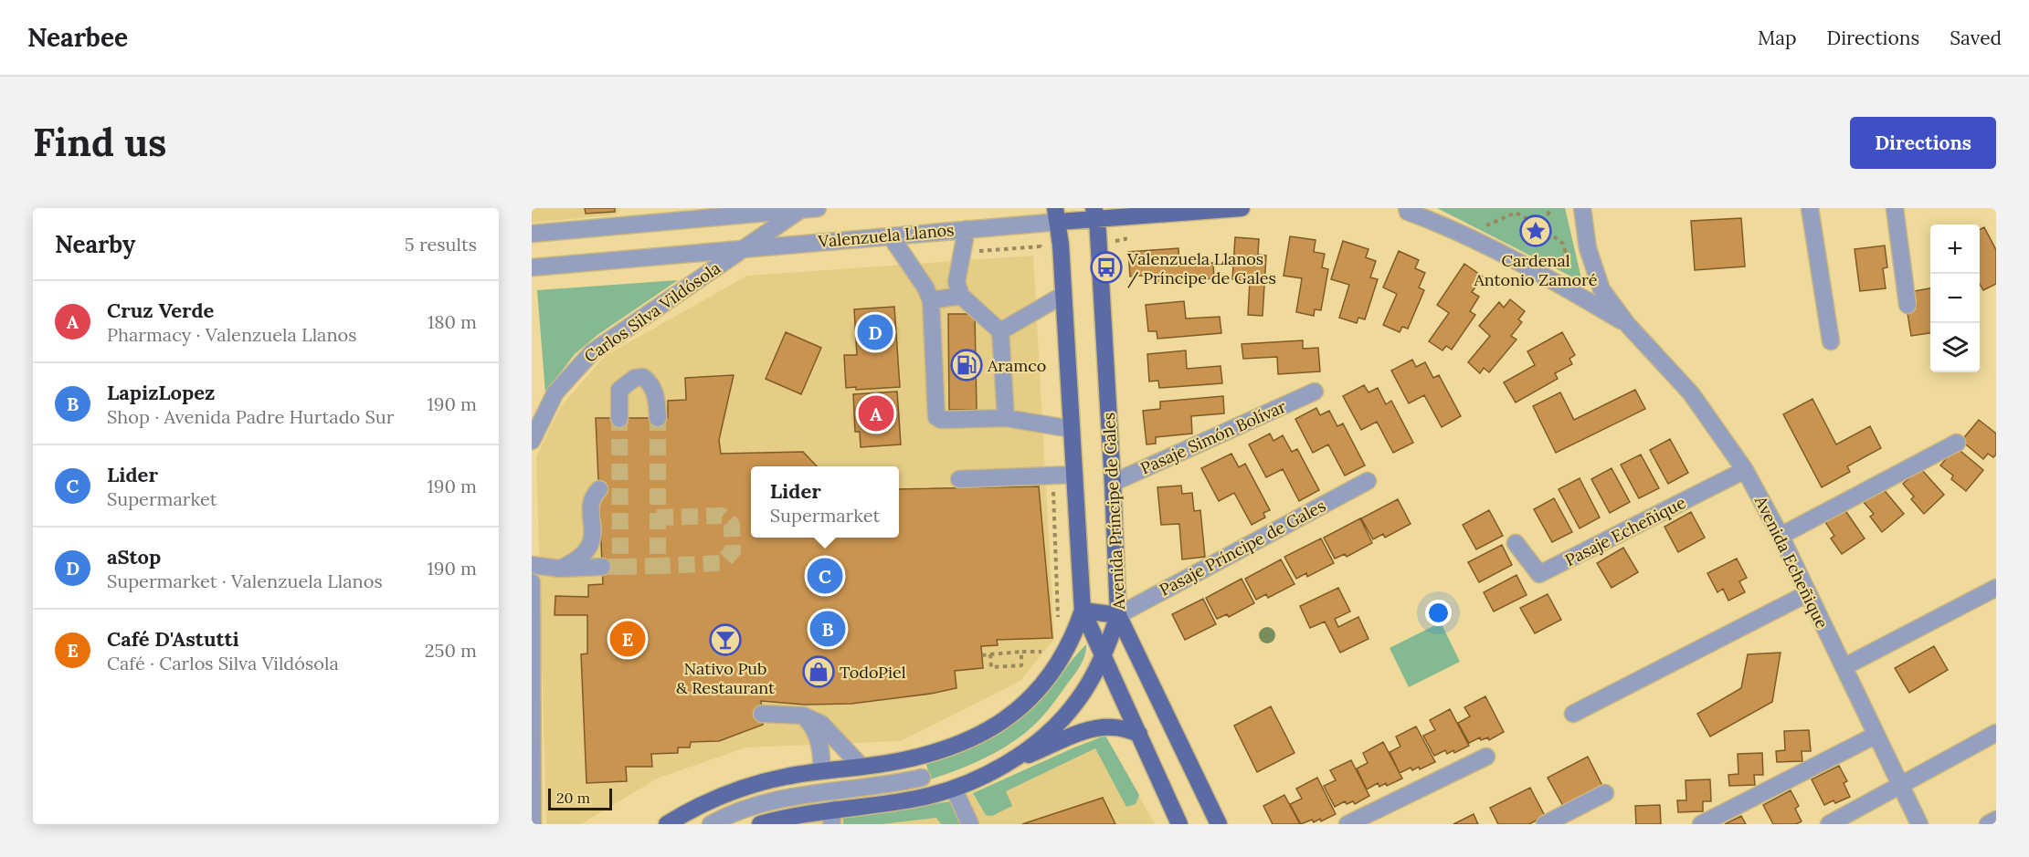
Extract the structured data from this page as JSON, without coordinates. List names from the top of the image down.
{
  "streets": {
    "main road": ["Valenzuela Llanos", "Avenida Príncipe de Gales"],
    "street": [
      "Carlos Silva Vildósola",
      "Pasaje Simón Bolívar",
      "Pasaje Echeñique",
      "Pasaje Príncipe de Gales",
      "Avenida Echeñique"
    ]
  },
  "crossings": [
    ["Valenzuela Llanos", "Carlos Silva Vildósola"],
    ["Valenzuela Llanos", "Avenida Príncipe de Gales"],
    ["Pasaje Simón Bolívar", "Avenida Príncipe de Gales"],
    ["Avenida Príncipe de Gales", "Pasaje Príncipe de Gales"],
    ["Pasaje Echeñique", "Avenida Echeñique"]
  ],
  "places": {
    "place": ["Cardenal Antonio Zamoré"],
    "bus stop": ["Valenzuela Llanos / Príncipe de Gales"],
    "fuel station": ["Aramco"],
    "bar": ["Nativo Pub & Restaurant"],
    "shop": ["TodoPiel"]
  },
  "scale_bar": "20 m",
  "page": {
    "header": "Nearbee",
    "nav": ["Map", "Directions", "Saved"],
    "buttons": "Directions",
    "title": "Find us",
    "heading": ["Nearby", "5 results"],
    "map_buttons": ["+", "−"],
    "list": [
      {
        "mark": "A",
        "name": "Cruz Verde",
        "note": "Pharmacy · Valenzuela Llanos",
        "value": "180 m"
      },
      {
        "mark": "B",
        "name": "LapizLopez",
        "note": "Shop · Avenida Padre Hurtado Sur",
        "value": "190 m"
      },
      {
        "mark": "C",
        "name": "Lider",
        "note": "Supermarket",
        "value": "190 m"
      },
      {
        "mark": "D",
        "name": "aStop",
        "note": "Supermarket · Valenzuela Llanos",
        "value": "190 m"
      },
      {
        "mark": "E",
        "name": "Café D'Astutti",
        "note": "Café · Carlos Silva Vildósola",
        "value": "250 m"
      }
    ],
    "pins": [
      "D",
      "A",
      "C",
      "B",
      "E"
    ],
    "popup": ["Lider", "Supermarket"],
    "scale": "20 m"
  }
}
